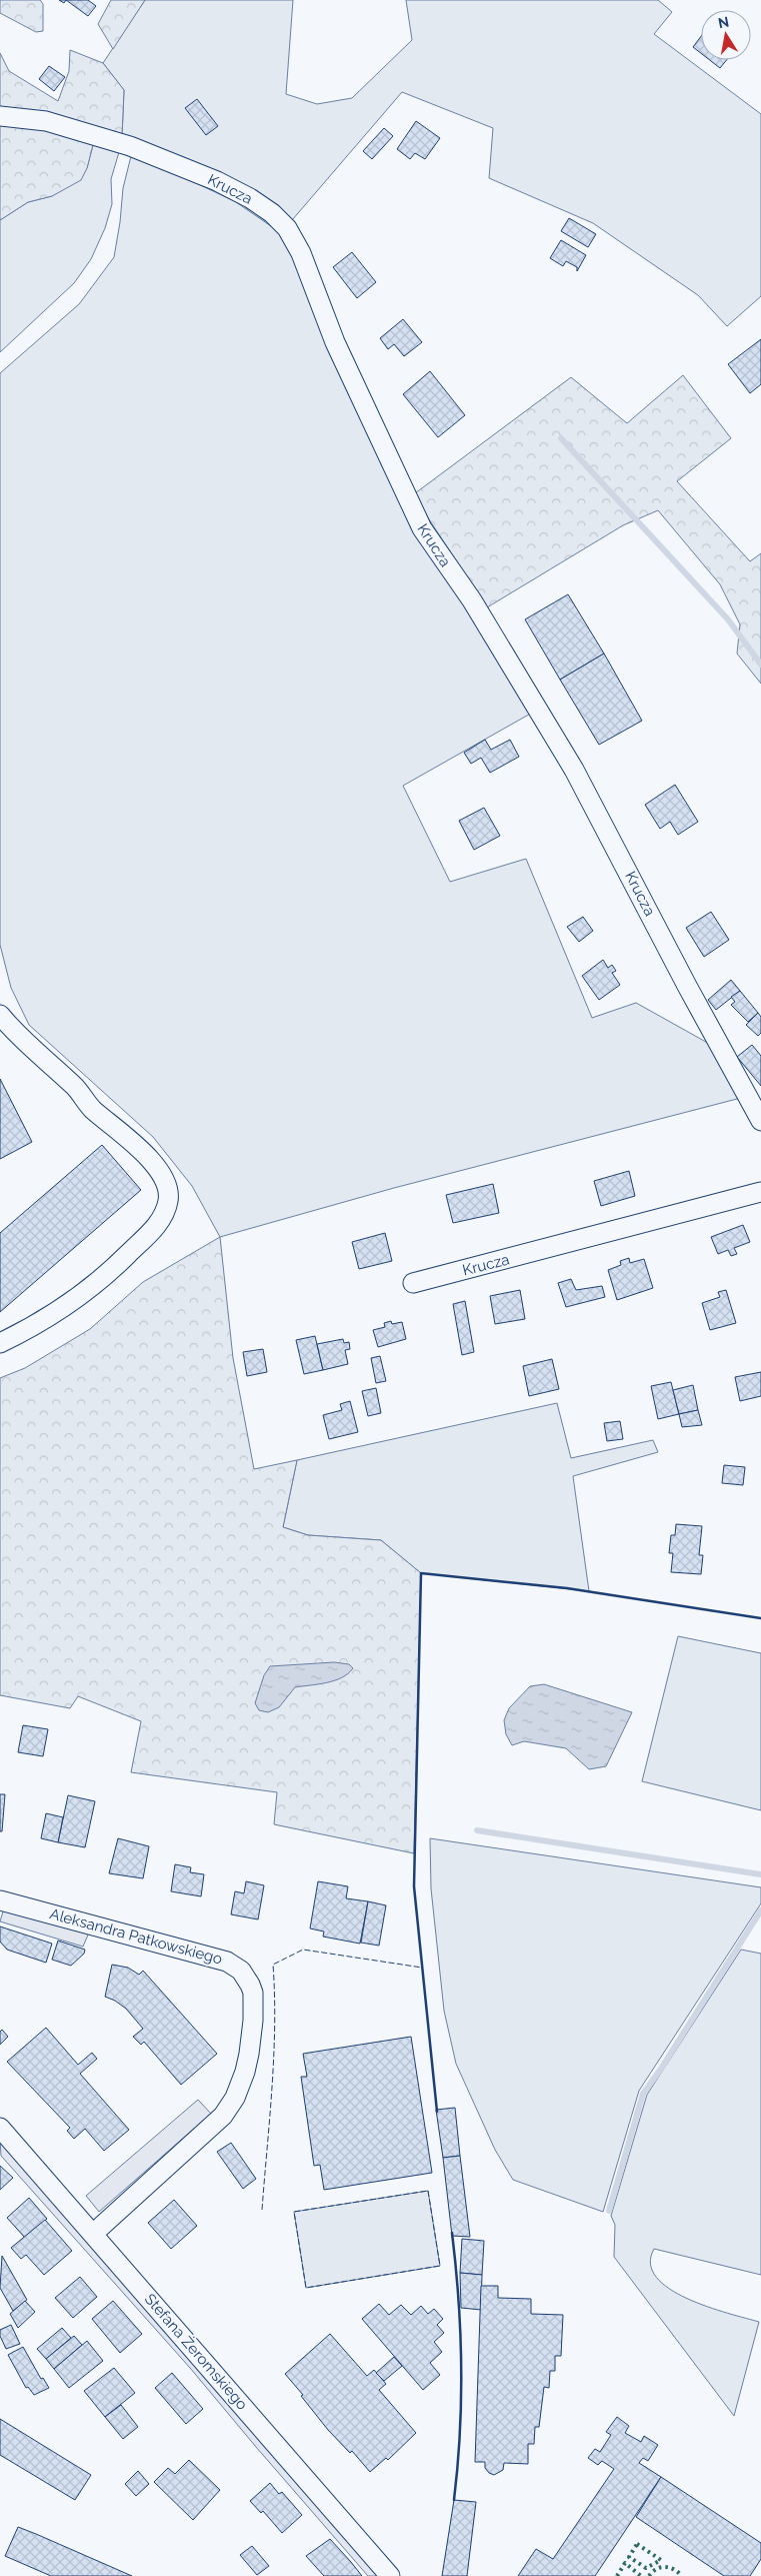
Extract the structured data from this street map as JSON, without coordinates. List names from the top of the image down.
{
  "streets": {
    "street": ["Krucza", "Aleksandra Patkowskiego", "Stefana Żeromskiego"]
  },
  "crossings": [
    ["Aleksandra Patkowskiego", "Stefana Żeromskiego"]
  ],
  "north": "top"
}
